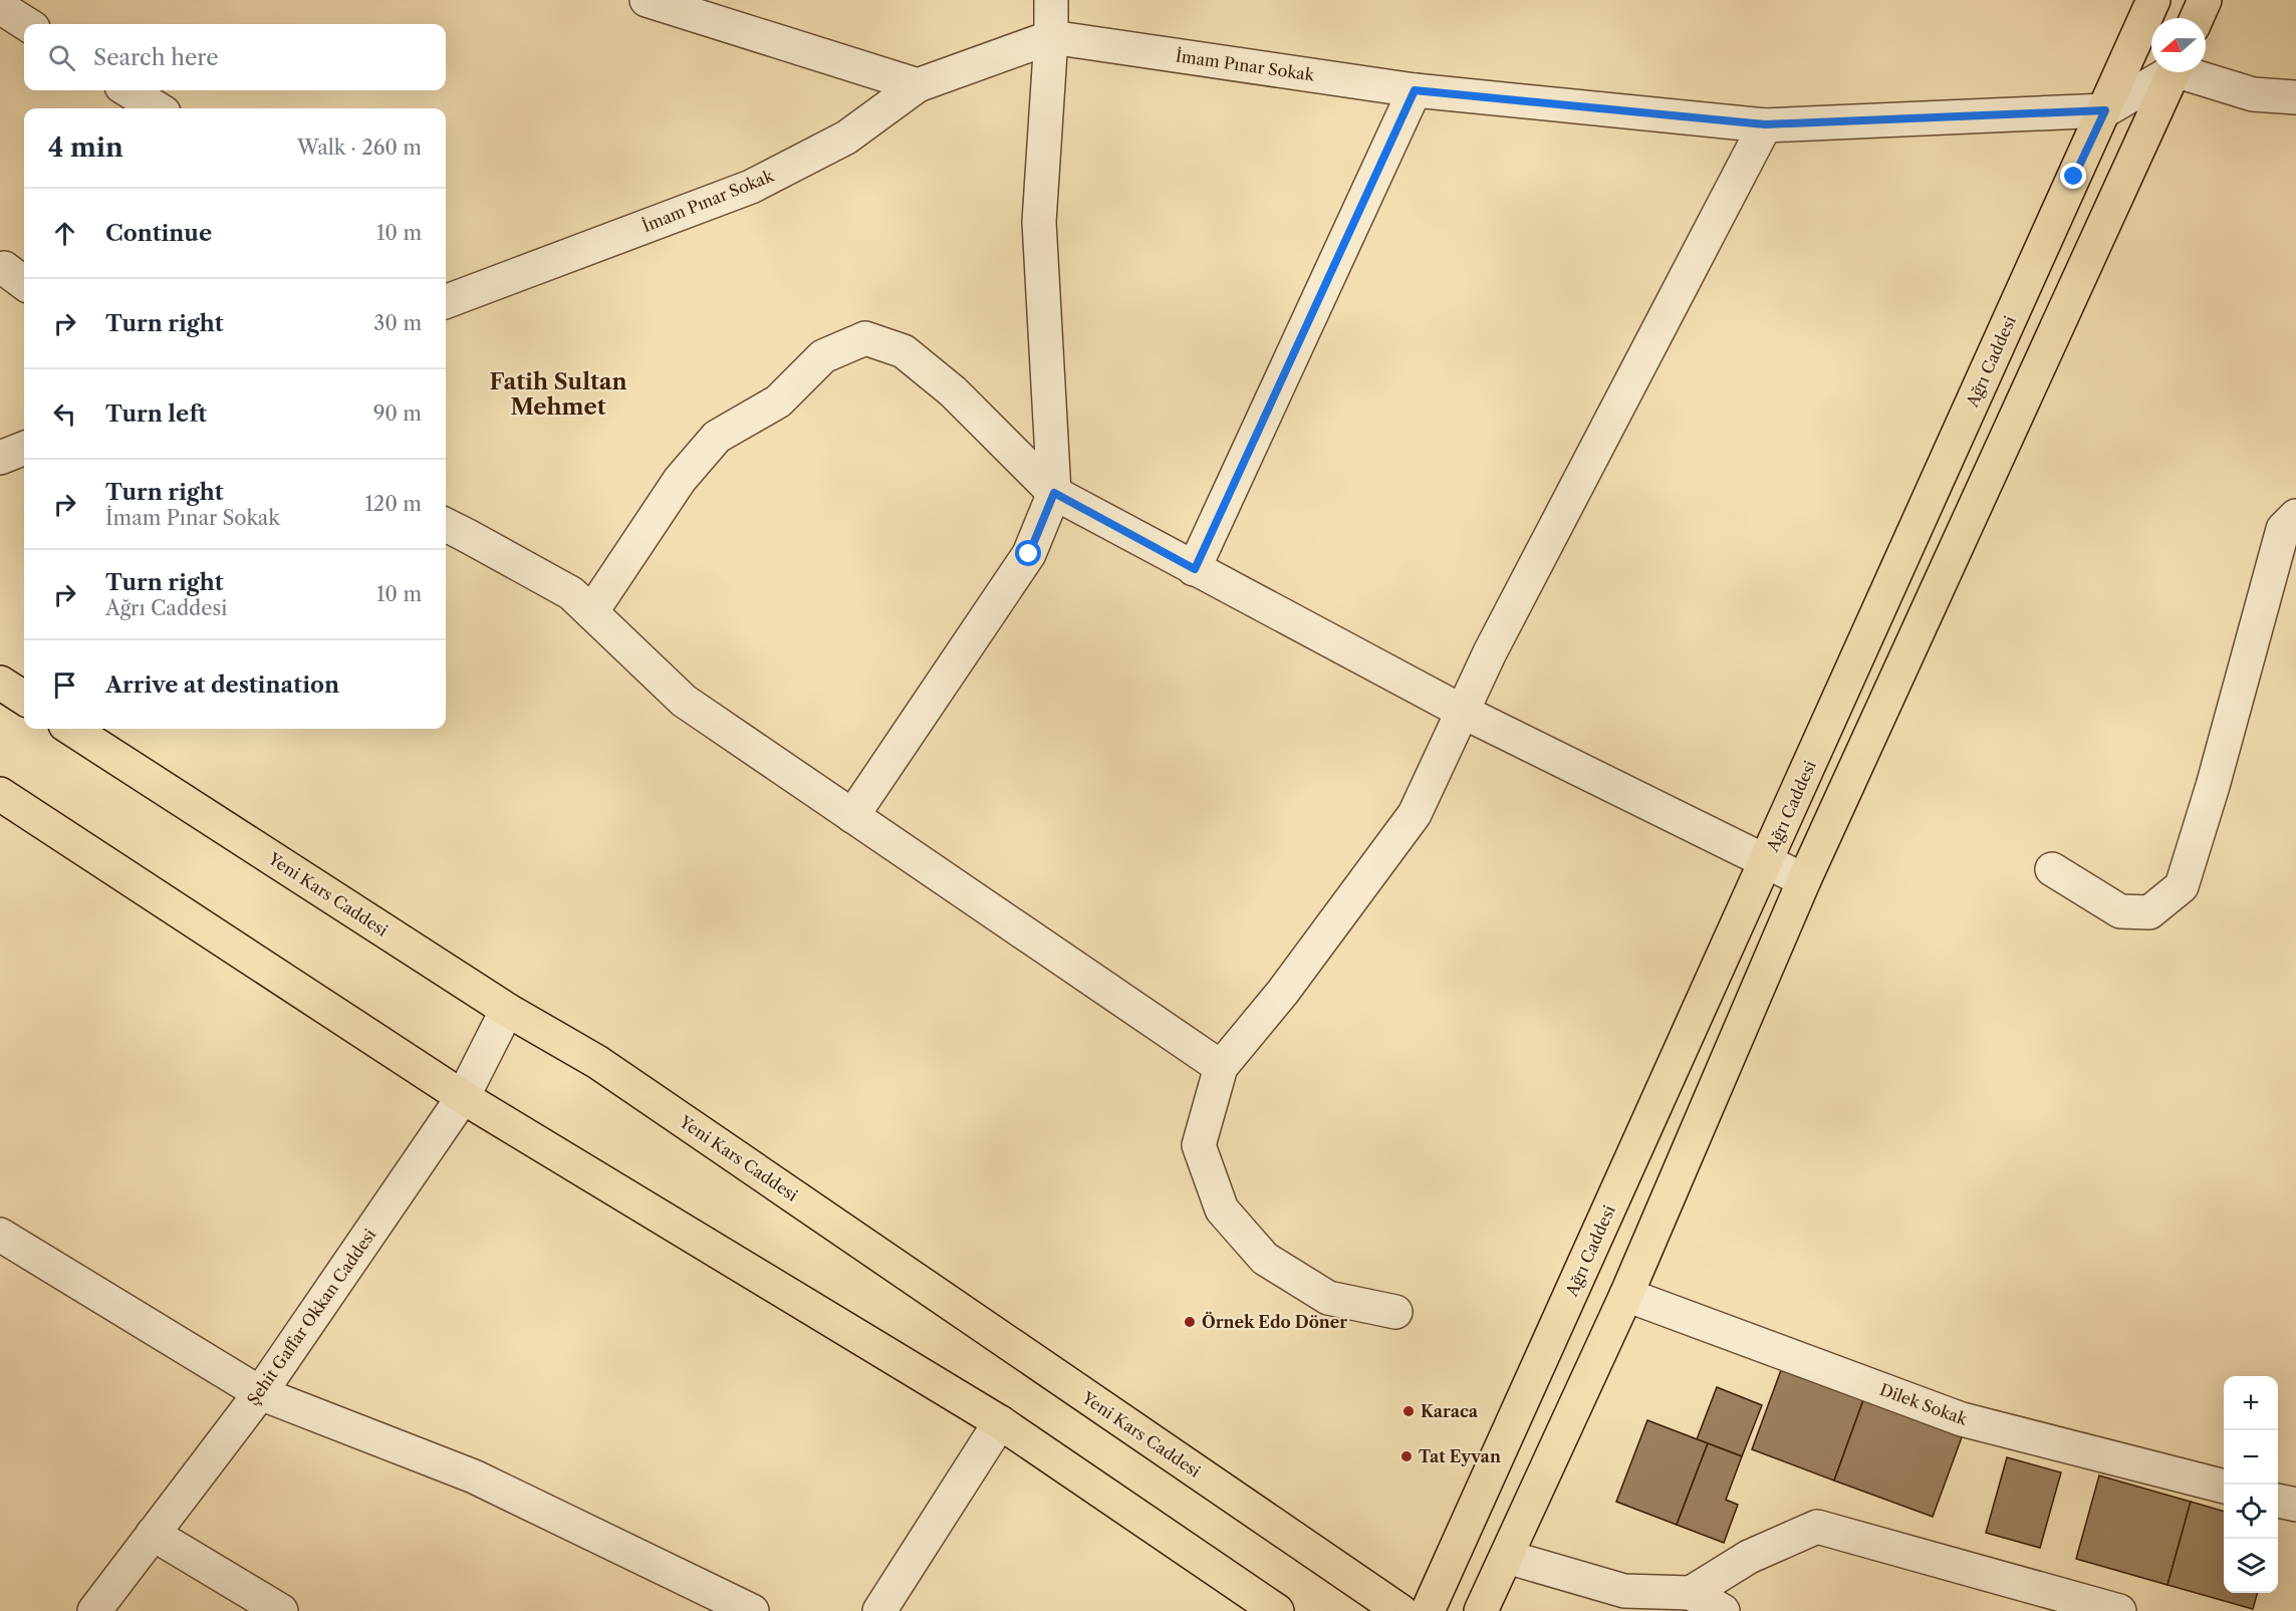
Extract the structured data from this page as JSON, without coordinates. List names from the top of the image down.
{
  "streets": {
    "main road": ["Ağrı Caddesi", "Yeni Kars Caddesi"],
    "street": ["İmam Pınar Sokak", "Şehit Gaffar Okkan Caddesi", "Dilek Sokak"]
  },
  "crossings": [
    ["İmam Pınar Sokak", "Ağrı Caddesi"],
    ["Yeni Kars Caddesi", "Şehit Gaffar Okkan Caddesi"]
  ],
  "districts": ["Fatih Sultan Mehmet"],
  "places": ["Örnek Edo Döner", "Karaca", "Tat Eyvan"],
  "north": "left",
  "page": {
    "search": "Search here",
    "heading": ["4 min", "Walk · 260 m"],
    "list": [
      ["Continue", "10 m"],
      ["Turn right", "30 m"],
      ["Turn left", "90 m"],
      ["Turn right", "İmam Pınar Sokak", "120 m"],
      ["Turn right", "Ağrı Caddesi", "10 m"],
      "Arrive at destination"
    ],
    "map_buttons": ["+", "−"]
  }
}
